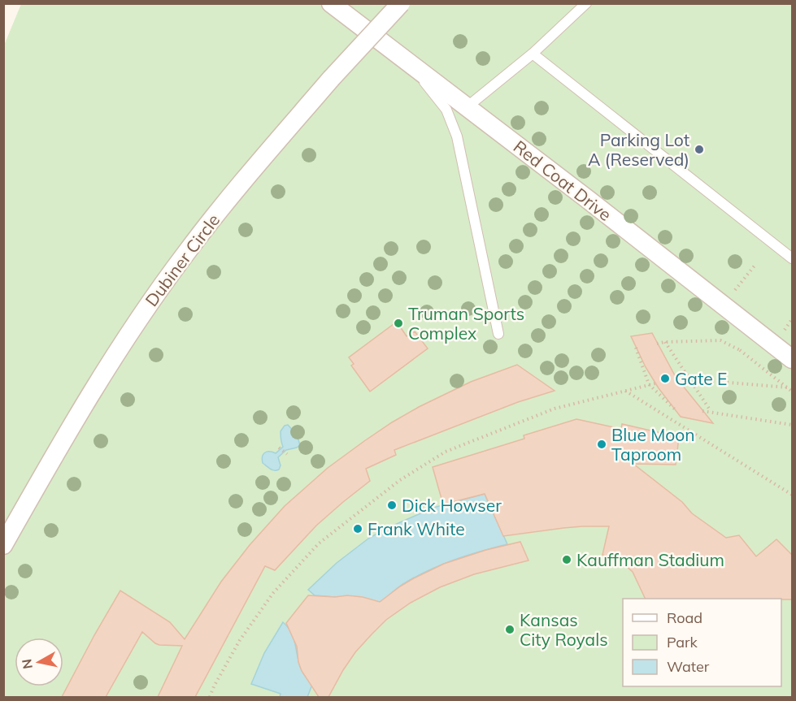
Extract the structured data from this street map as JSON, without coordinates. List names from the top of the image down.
{
  "streets": {
    "street": ["Red Coat Drive", "Dubiner Circle"]
  },
  "places": [
    "Parking Lot A (Reserved)",
    "Truman Sports Complex",
    "Gate E",
    "Blue Moon Taproom",
    "Dick Howser",
    "Frank White",
    "Kauffman Stadium",
    "Kansas City Royals"
  ],
  "legend": ["Road", "Park", "Water"],
  "north": "left"
}
